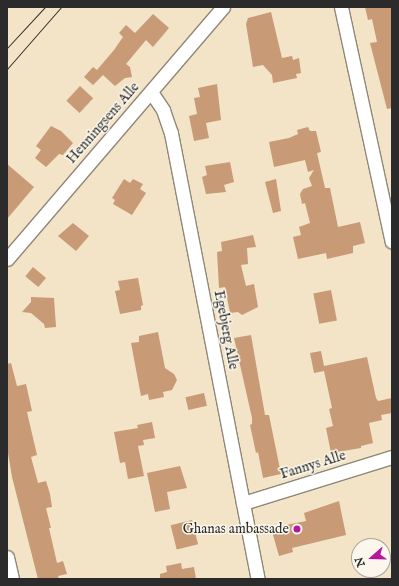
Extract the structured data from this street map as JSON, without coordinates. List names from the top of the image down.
{
  "streets": {
    "street": ["Henningsens Alle", "Egebjerg Alle", "Fannys Alle"]
  },
  "crossings": [
    ["Henningsens Alle", "Egebjerg Alle"],
    ["Egebjerg Alle", "Fannys Alle"]
  ],
  "places": ["Ghanas ambassade"],
  "north": "left"
}
